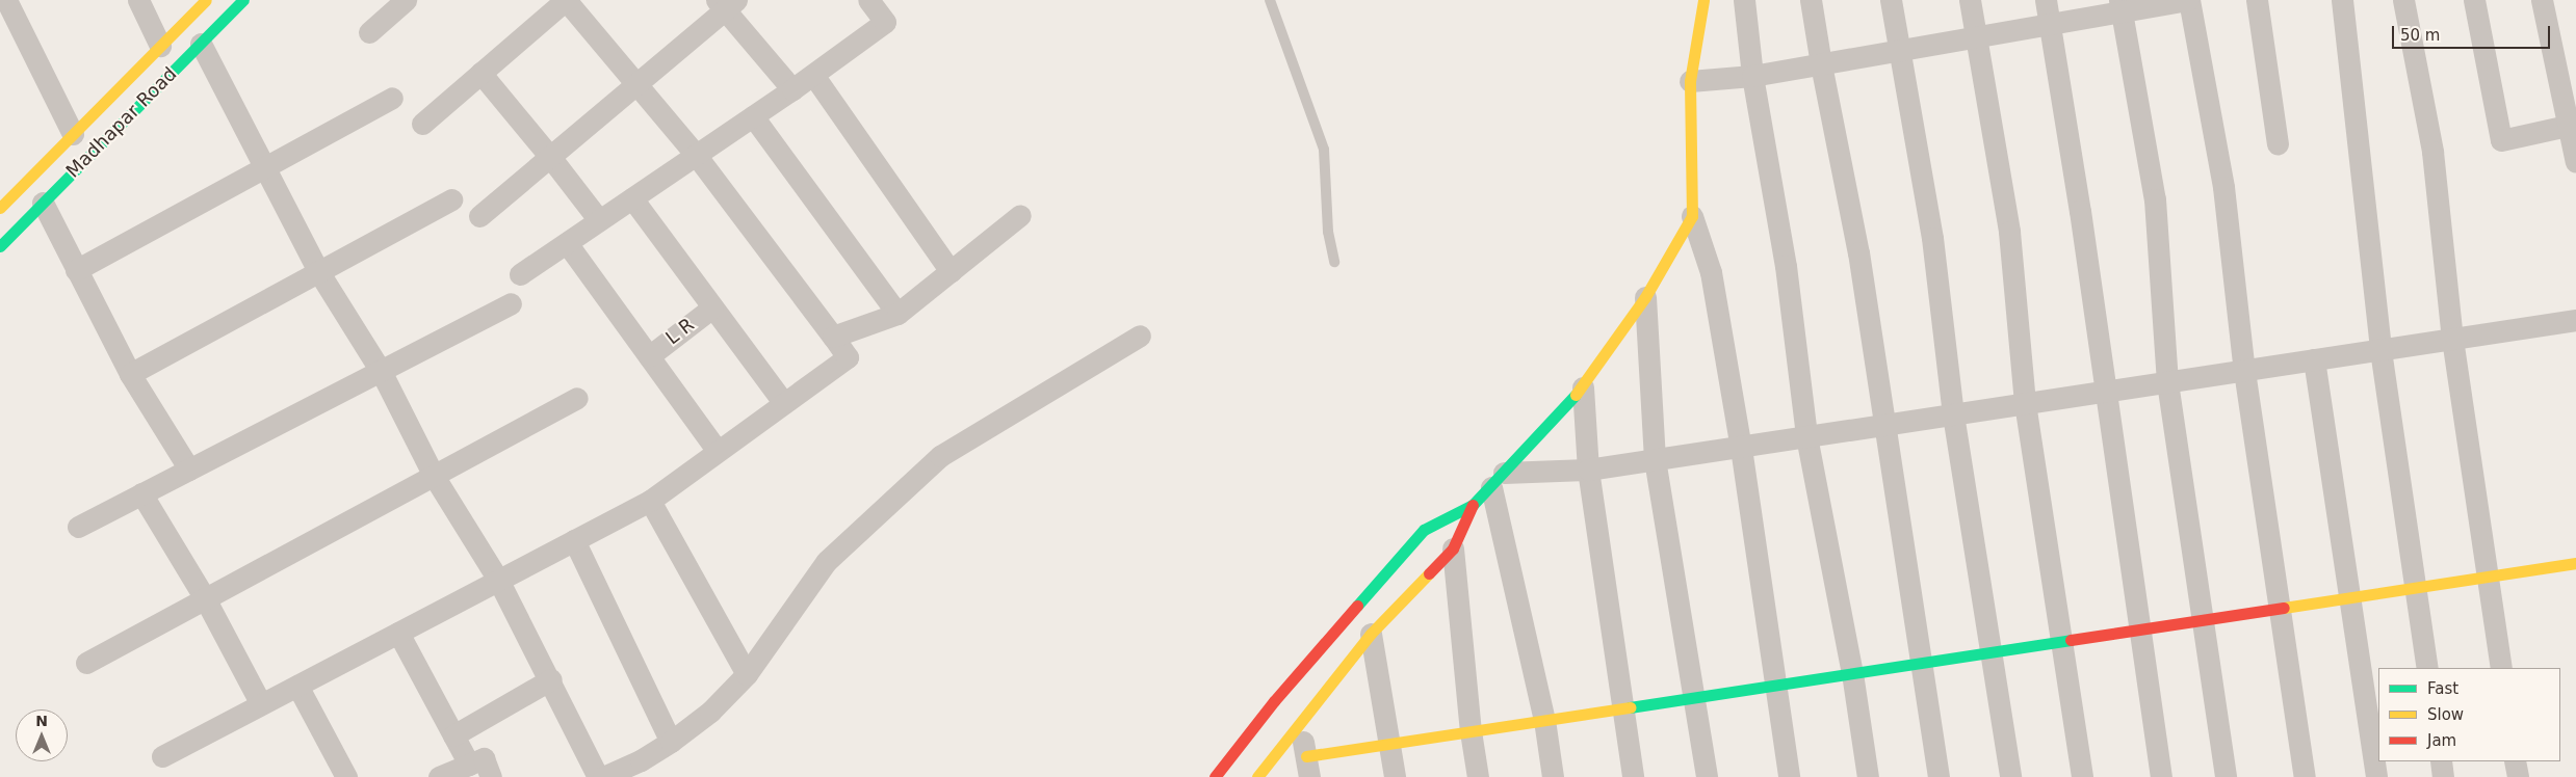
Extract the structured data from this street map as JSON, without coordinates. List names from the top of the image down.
{
  "streets": {
    "street": ["Madhapar Road", "L R"]
  },
  "legend": ["Fast", "Slow", "Jam"],
  "scale_bar": "50 m",
  "north": "top"
}
